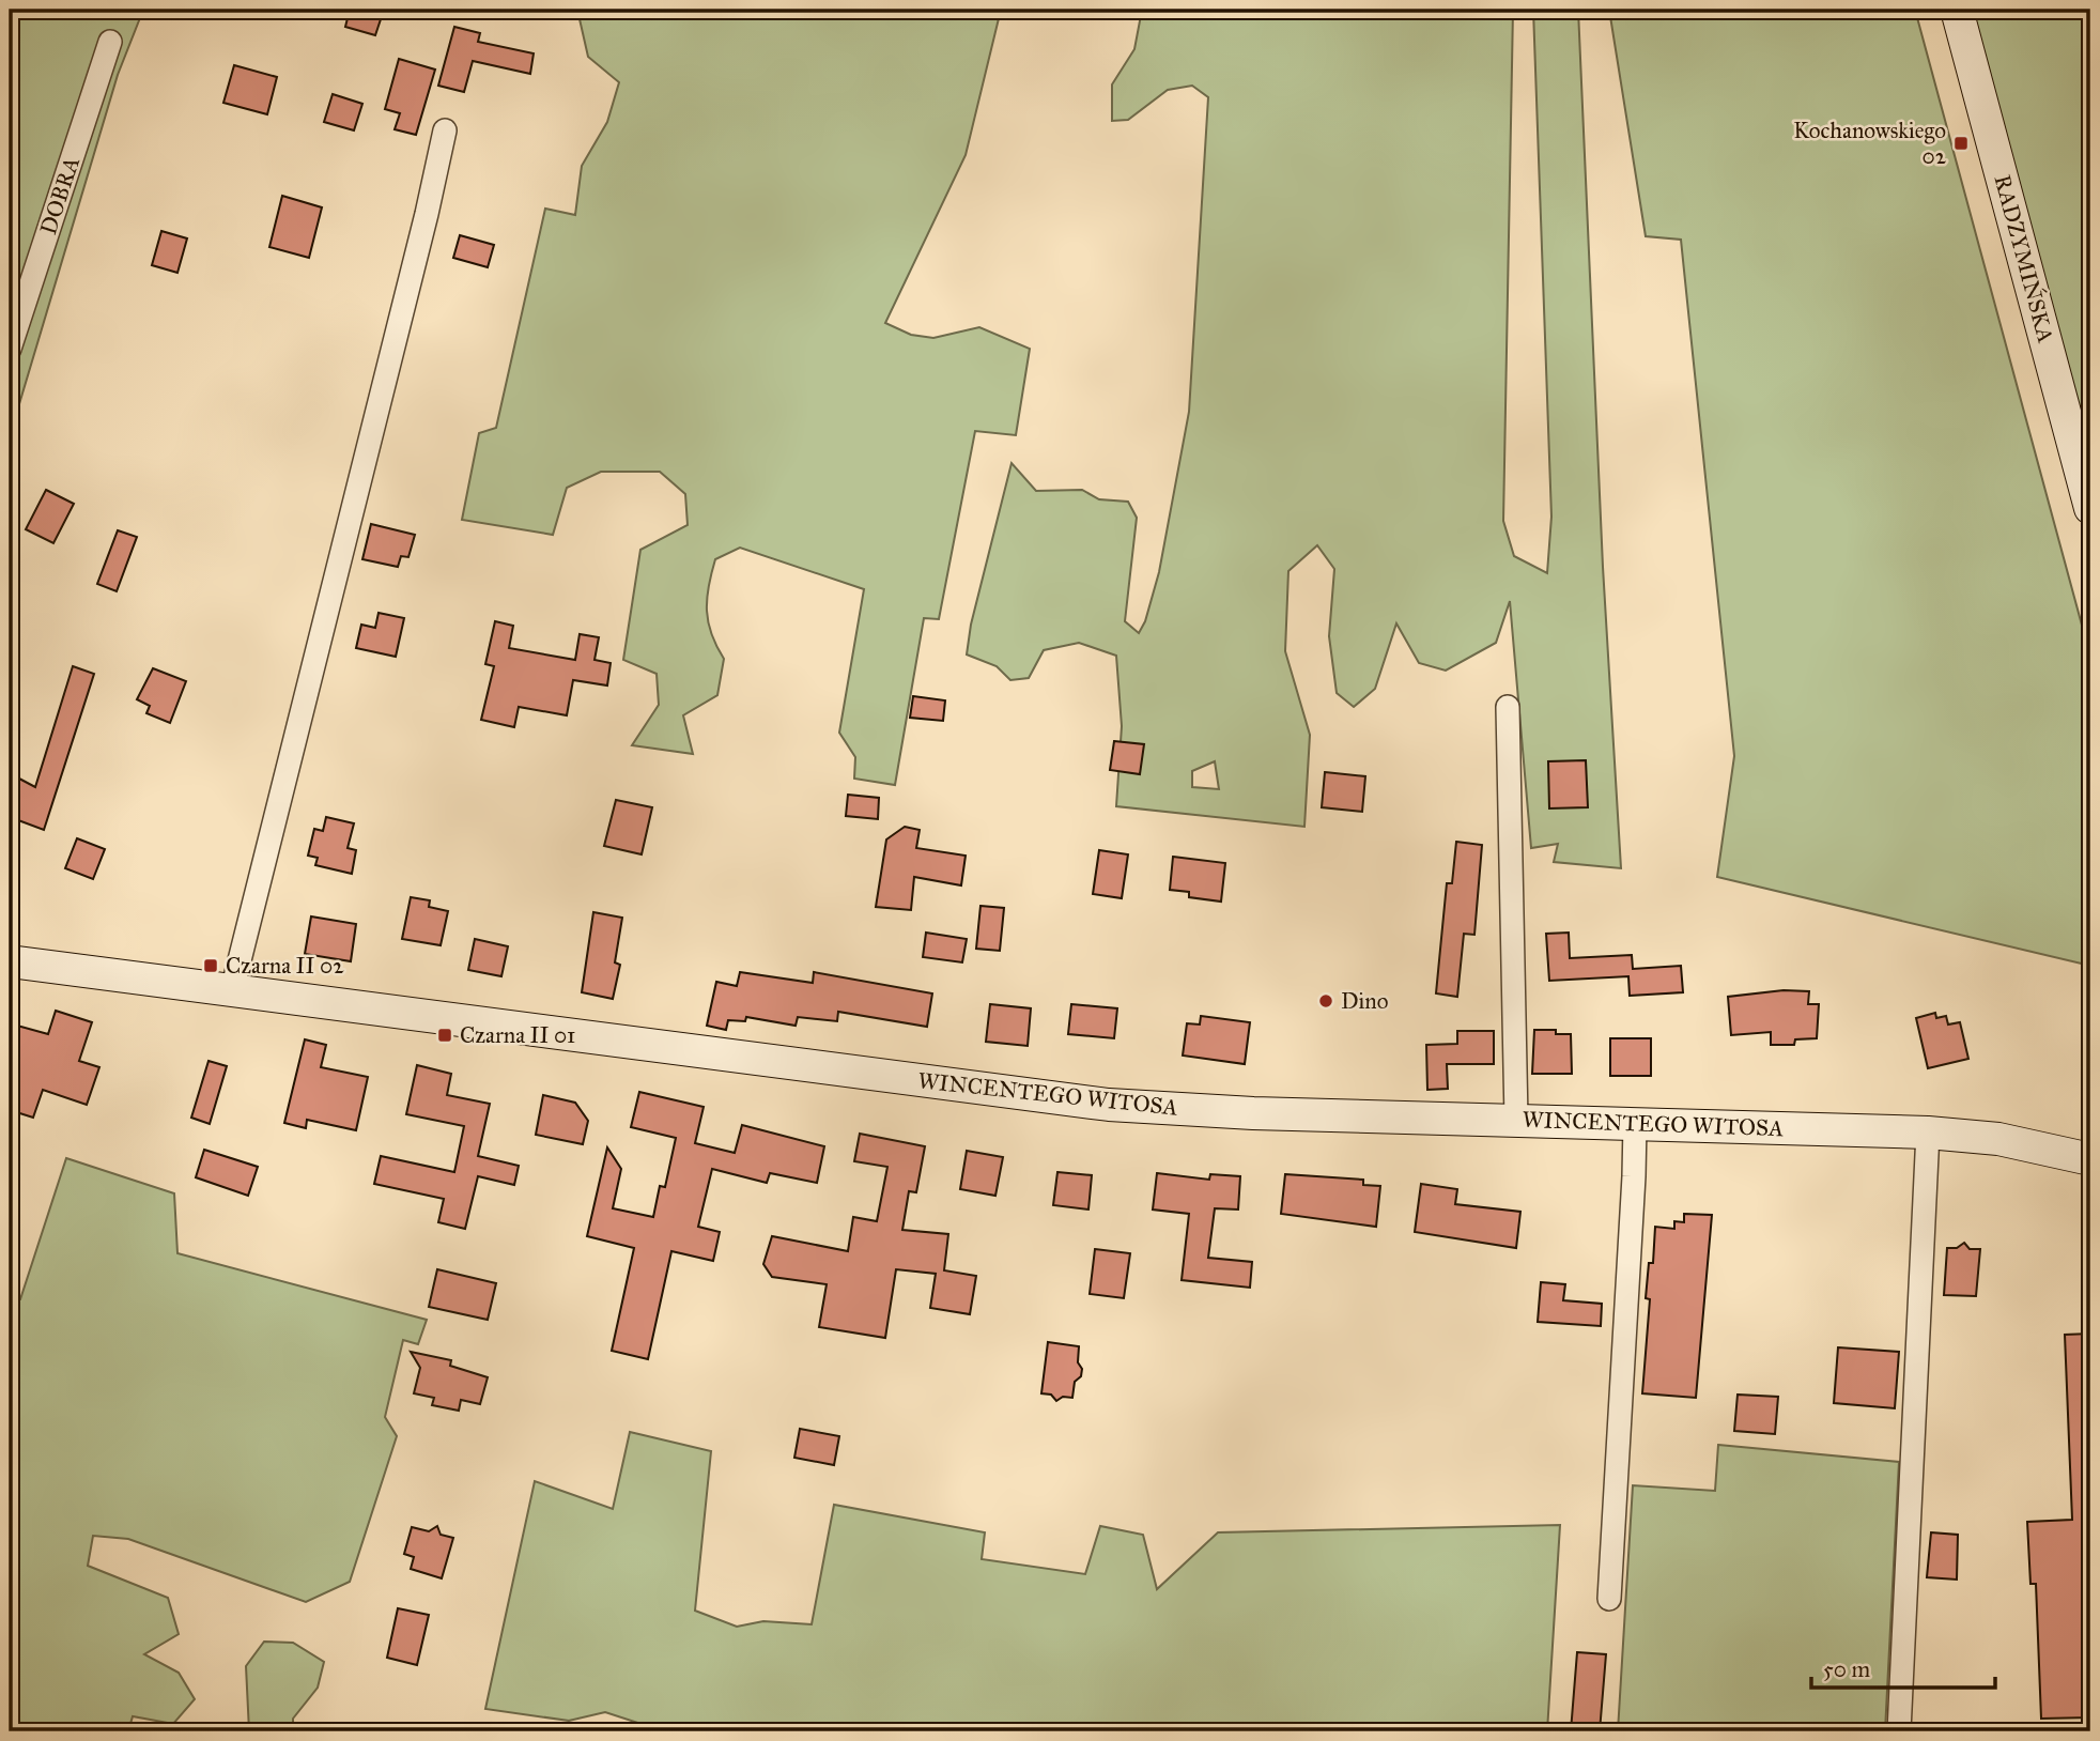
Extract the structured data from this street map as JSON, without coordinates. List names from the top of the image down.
{
  "streets": {
    "main road": ["RADZYMIŃSKA", "WINCENTEGO WITOSA"],
    "street": ["DOBRA"]
  },
  "places": {
    "transit": ["Kochanowskiego 02", "Czarna II 02", "Czarna II 01"],
    "other": ["Dino"]
  },
  "scale_bar": "50 m"
}
